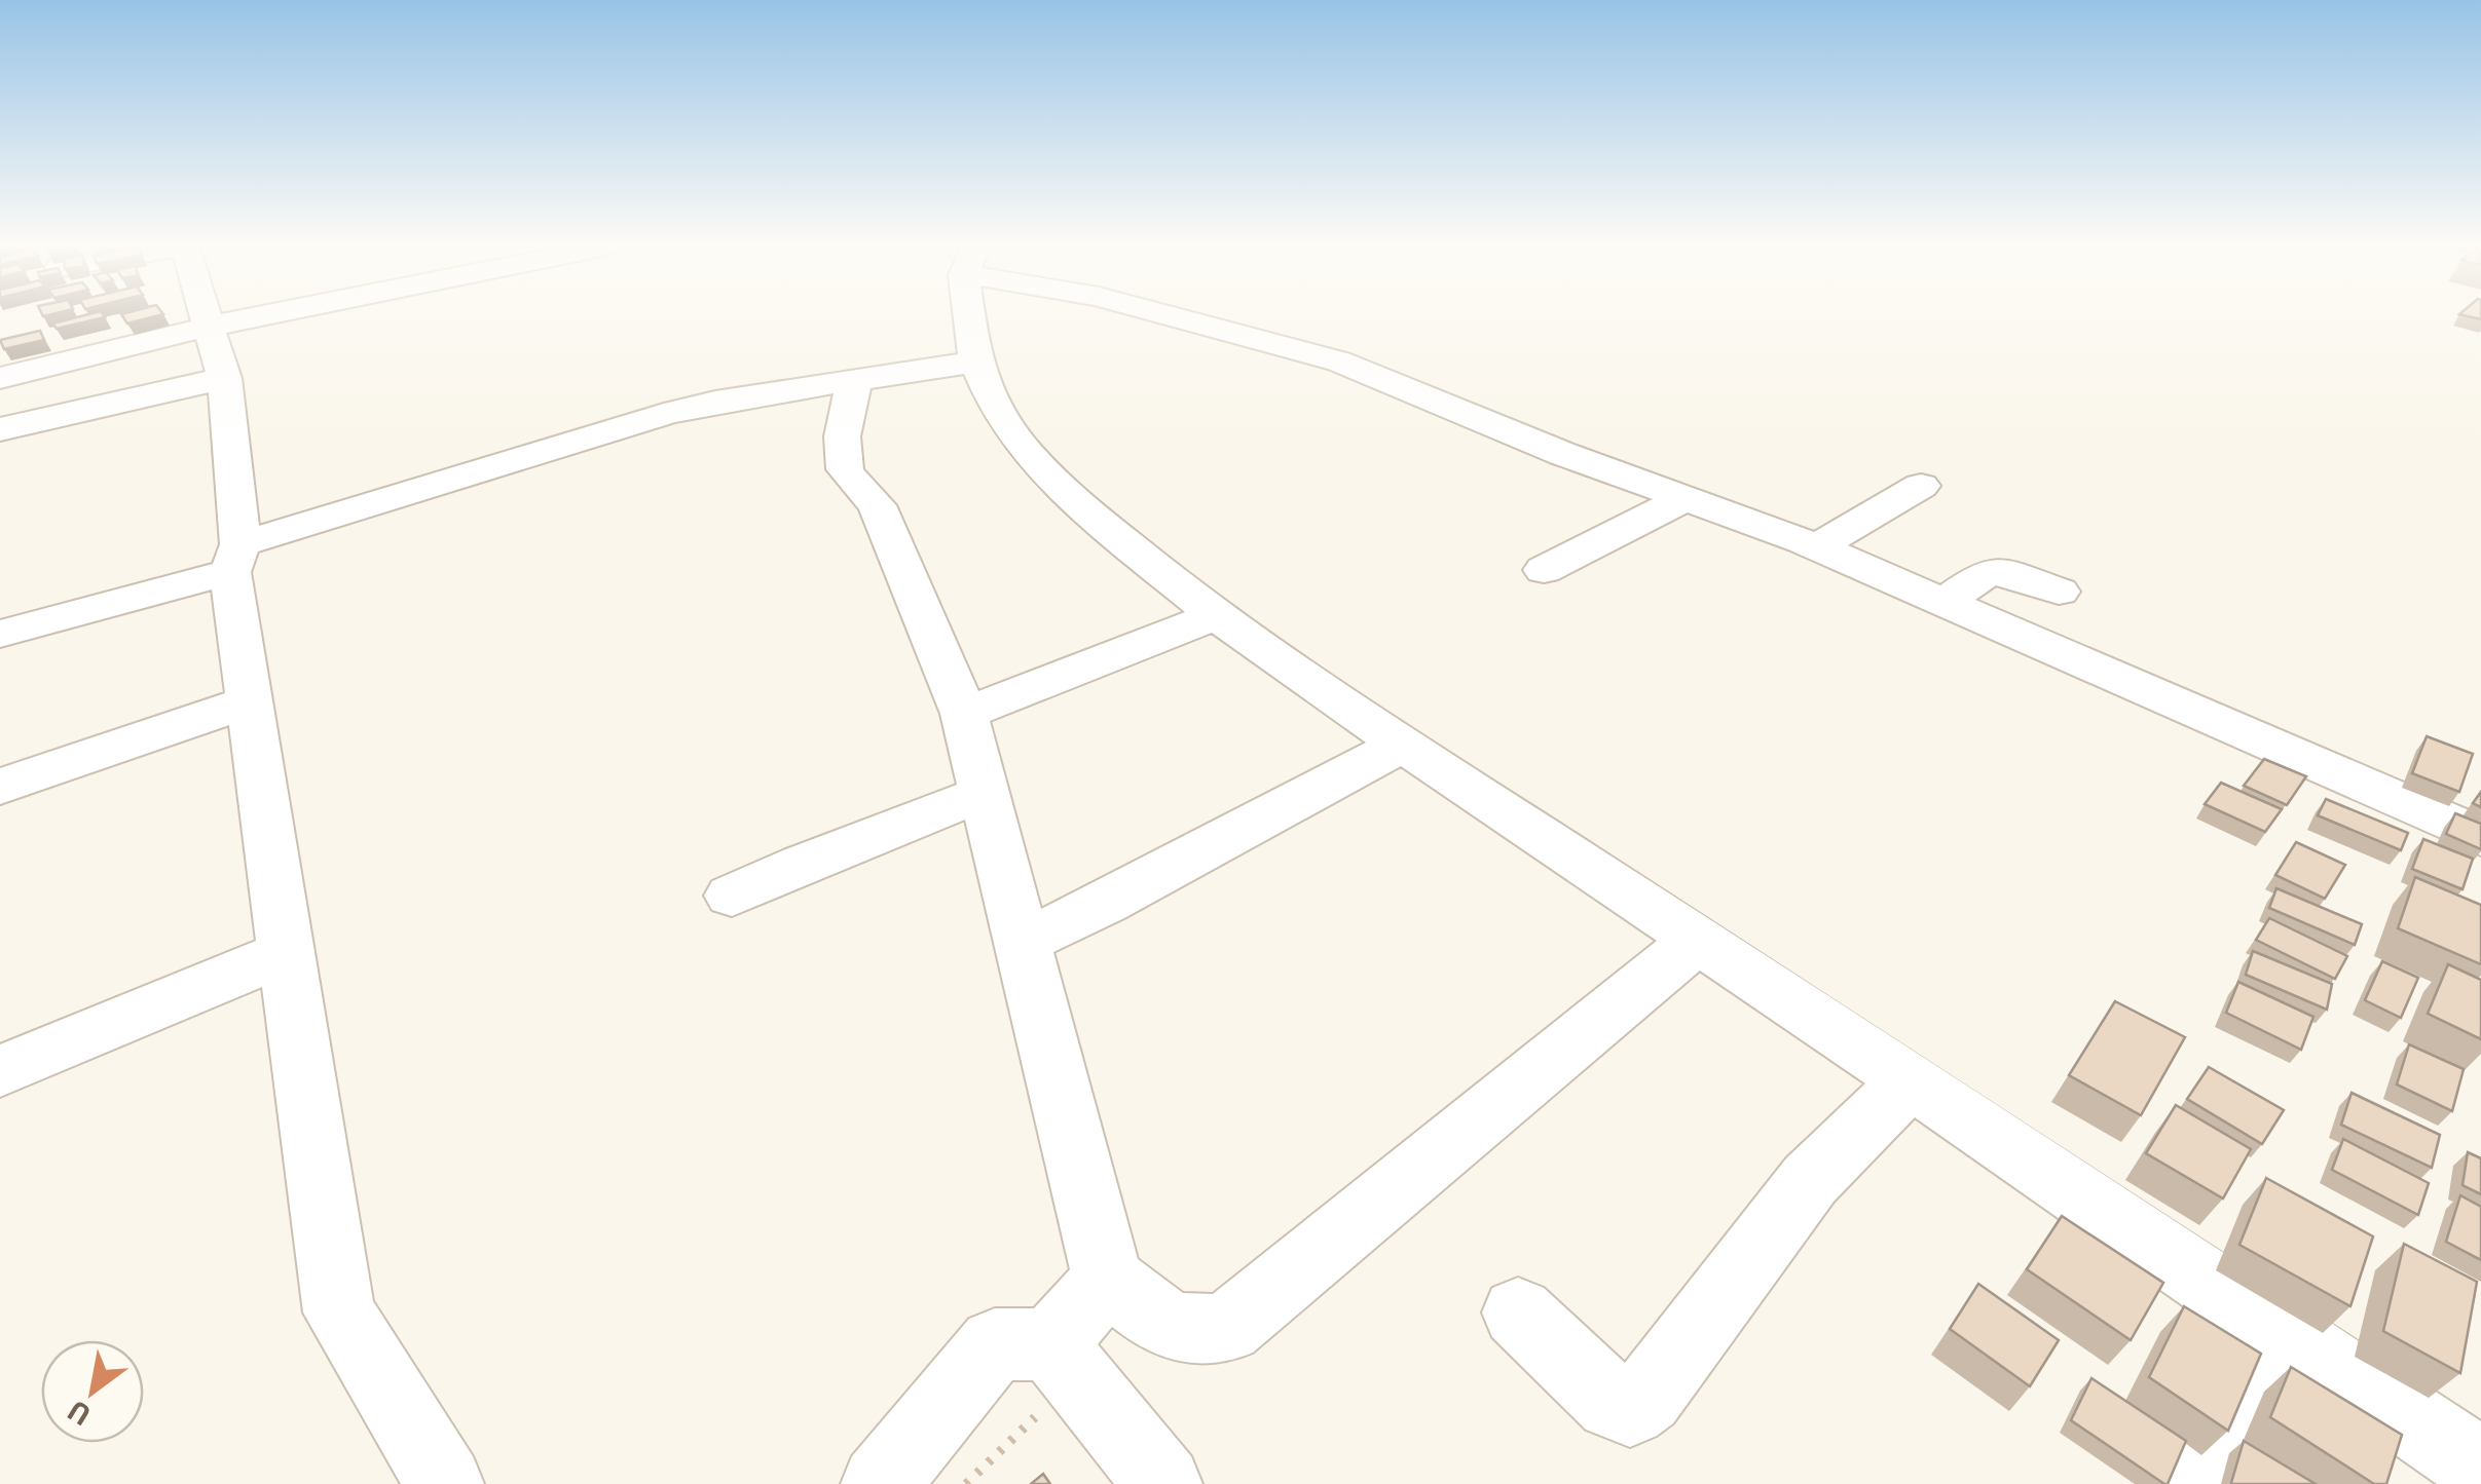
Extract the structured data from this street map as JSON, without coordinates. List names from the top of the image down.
{
  "north": "bottom left"
}
